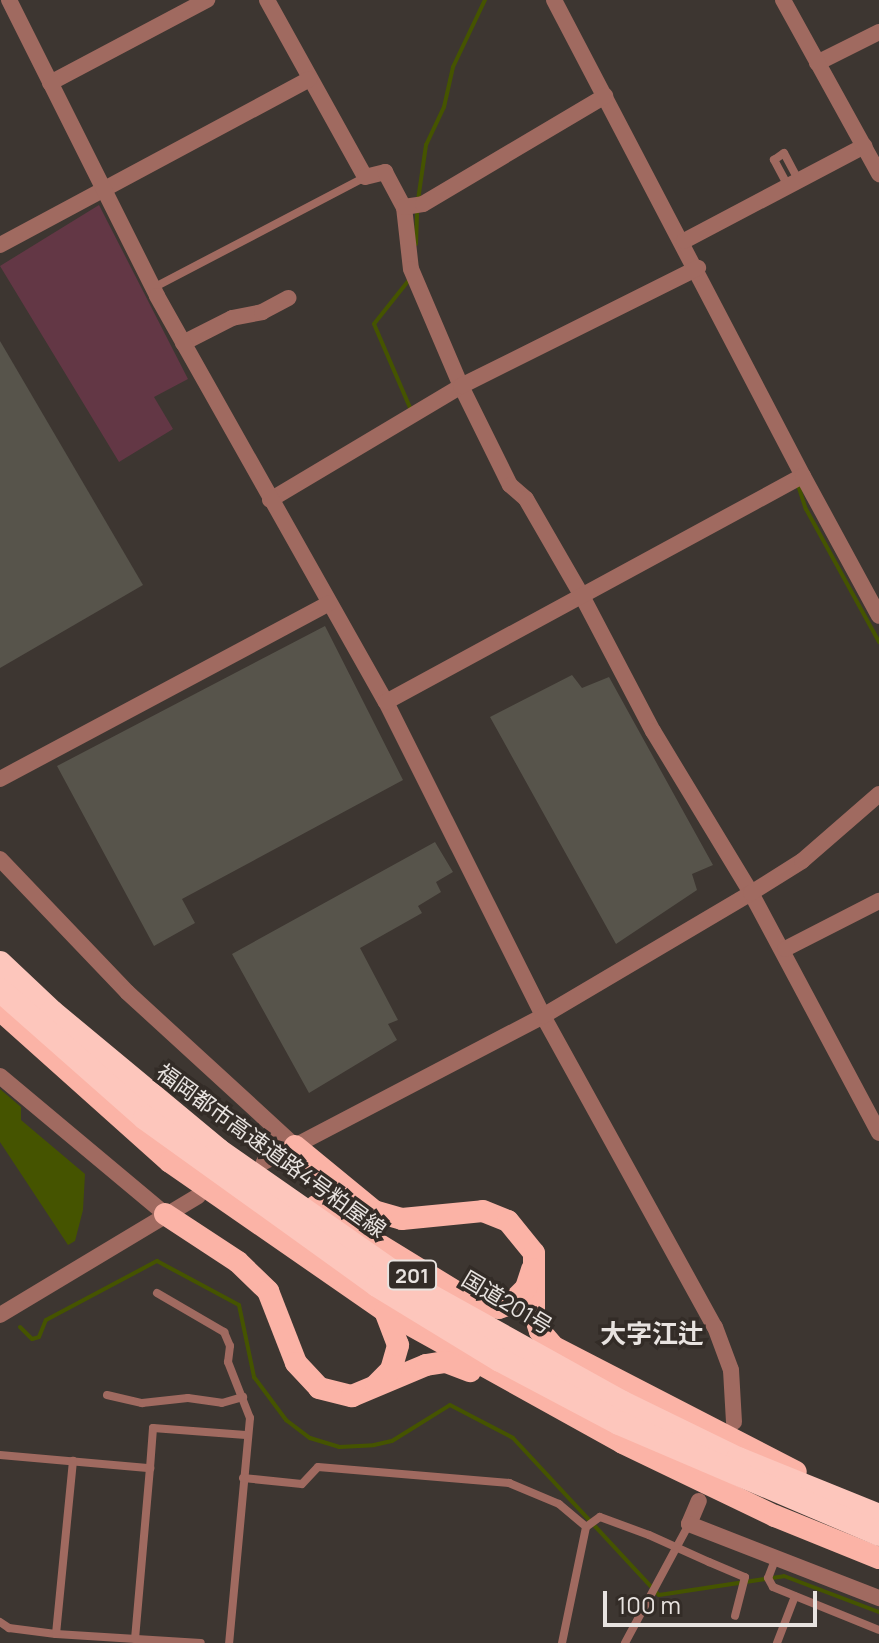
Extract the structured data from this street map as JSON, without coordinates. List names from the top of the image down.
{
  "streets": {
    "highway": ["福岡都市高速道路4号粕屋線", "201", "国道201号"]
  },
  "districts": ["大字江辻"],
  "scale_bar": "100 m"
}
